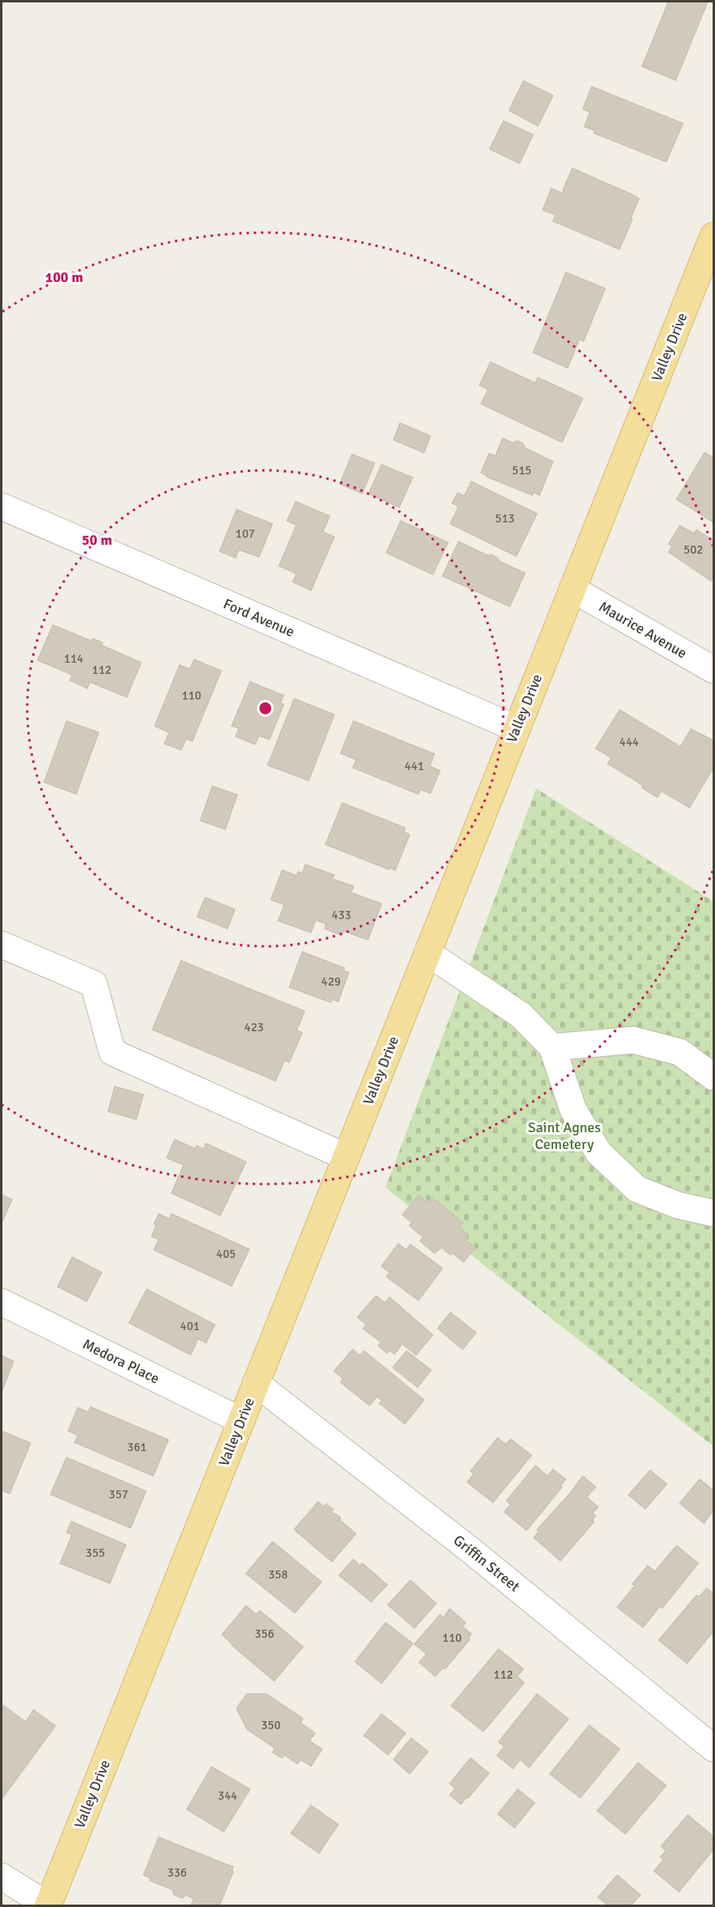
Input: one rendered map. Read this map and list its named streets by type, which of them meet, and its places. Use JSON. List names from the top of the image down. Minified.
{"streets":{"main road":["Valley Drive"],"street":["Ford Avenue","Maurice Avenue","Medora Place","Griffin Street"]},"crossings":[["Valley Drive","Ford Avenue"],["Valley Drive","Maurice Avenue"],["Valley Drive","Medora Place"],["Valley Drive","Griffin Street"]],"parks":["Saint Agnes Cemetery"],"house_numbers":["515","513","107","502","114","112","110","444","441","433","429","423","405","401","361","357","355","358","356","110","112","350","344","336"],"rings":["100 m","50 m"]}
